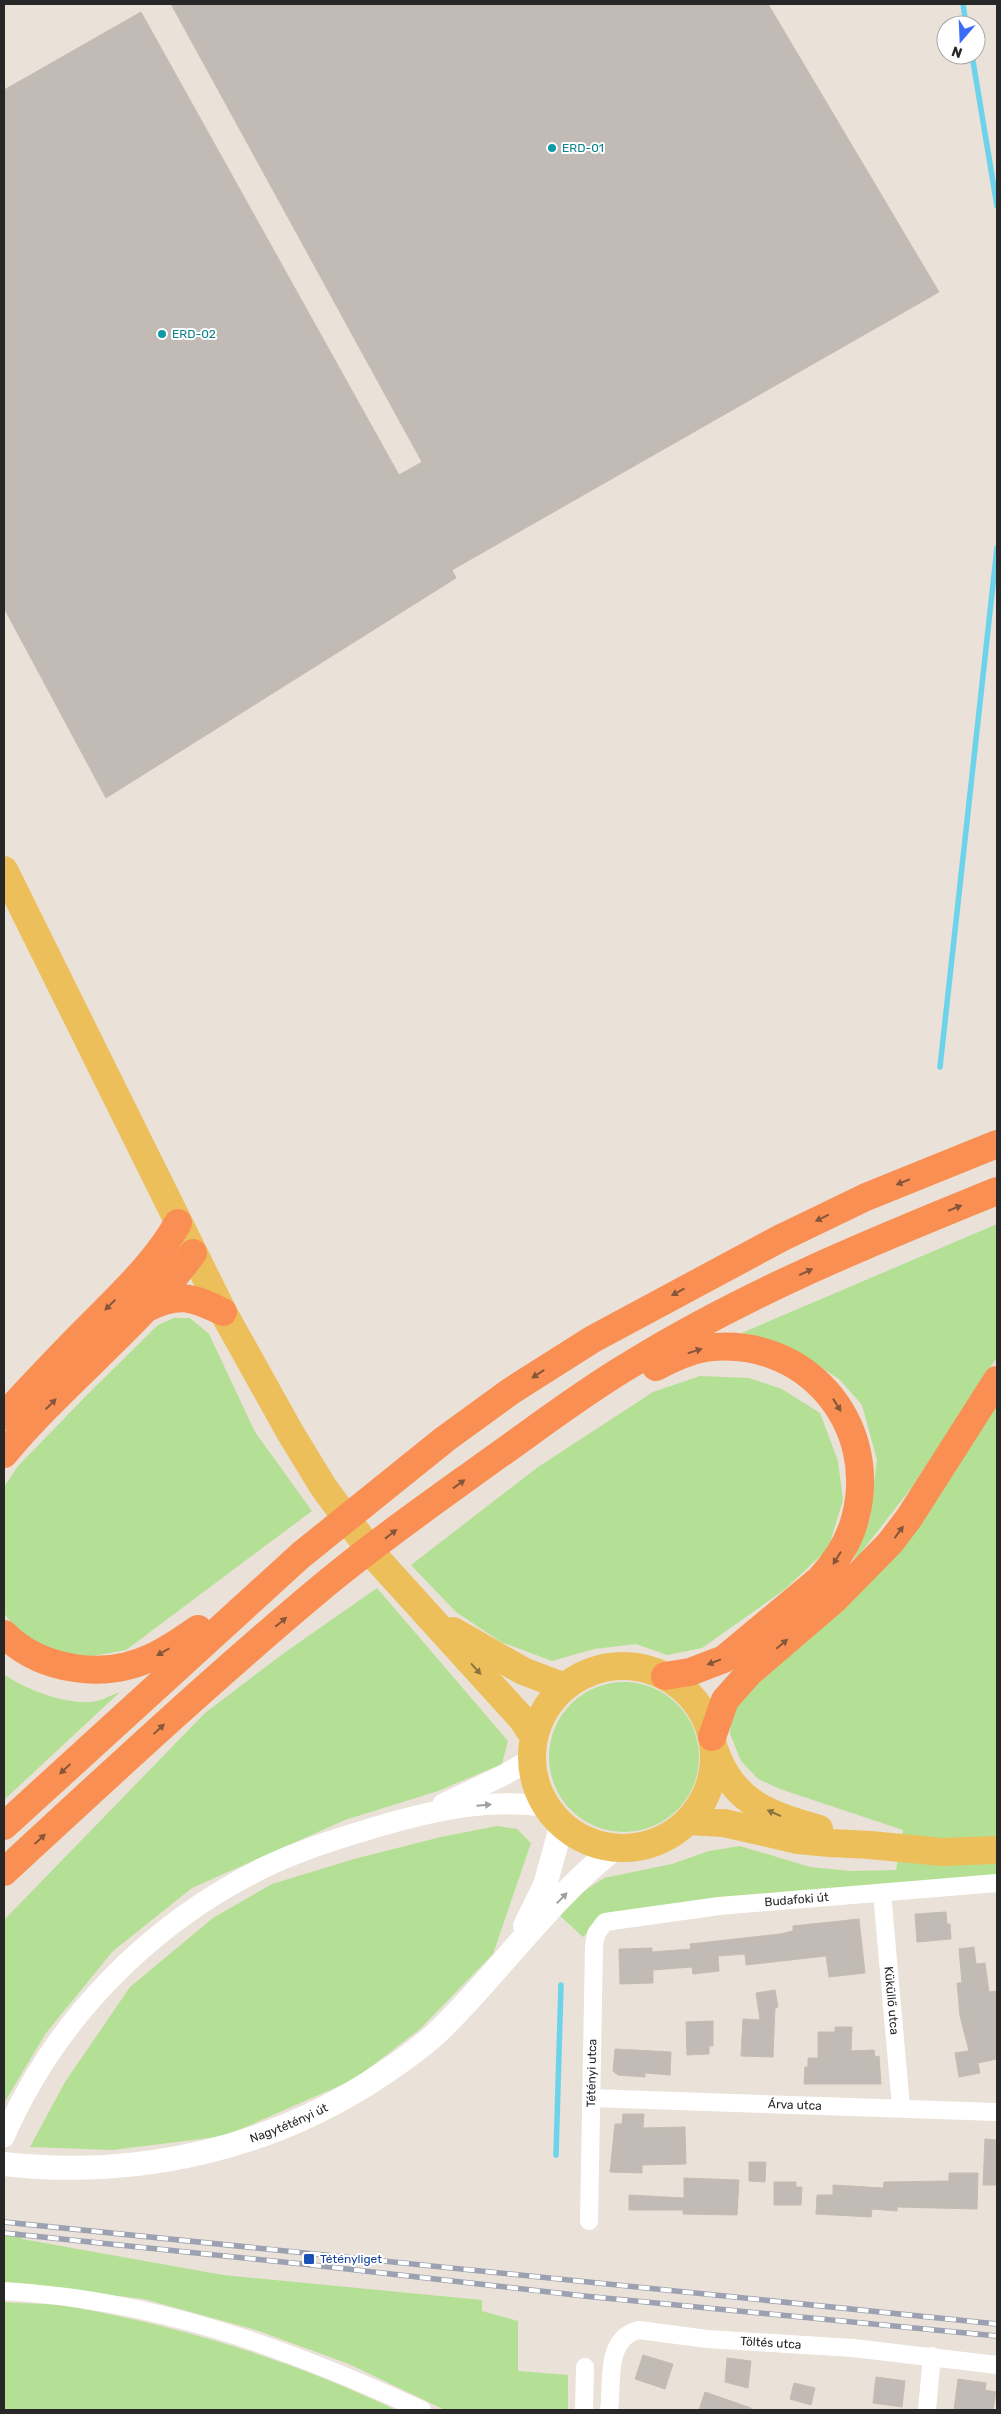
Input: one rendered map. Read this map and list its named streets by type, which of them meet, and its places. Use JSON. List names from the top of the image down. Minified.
{"streets":{"main road":["Nagytétényi út"],"street":["Budafoki út","Küküllő utca","Tétényi utca","Árva utca","Töltés utca"]},"crossings":[["Budafoki út","Küküllő utca"],["Budafoki út","Tétényi utca"],["Küküllő utca","Árva utca"],["Tétényi utca","Árva utca"]],"places":{"other":["ERD-01","ERD-02"],"transit":["Tétényliget"]},"north":"bottom"}
